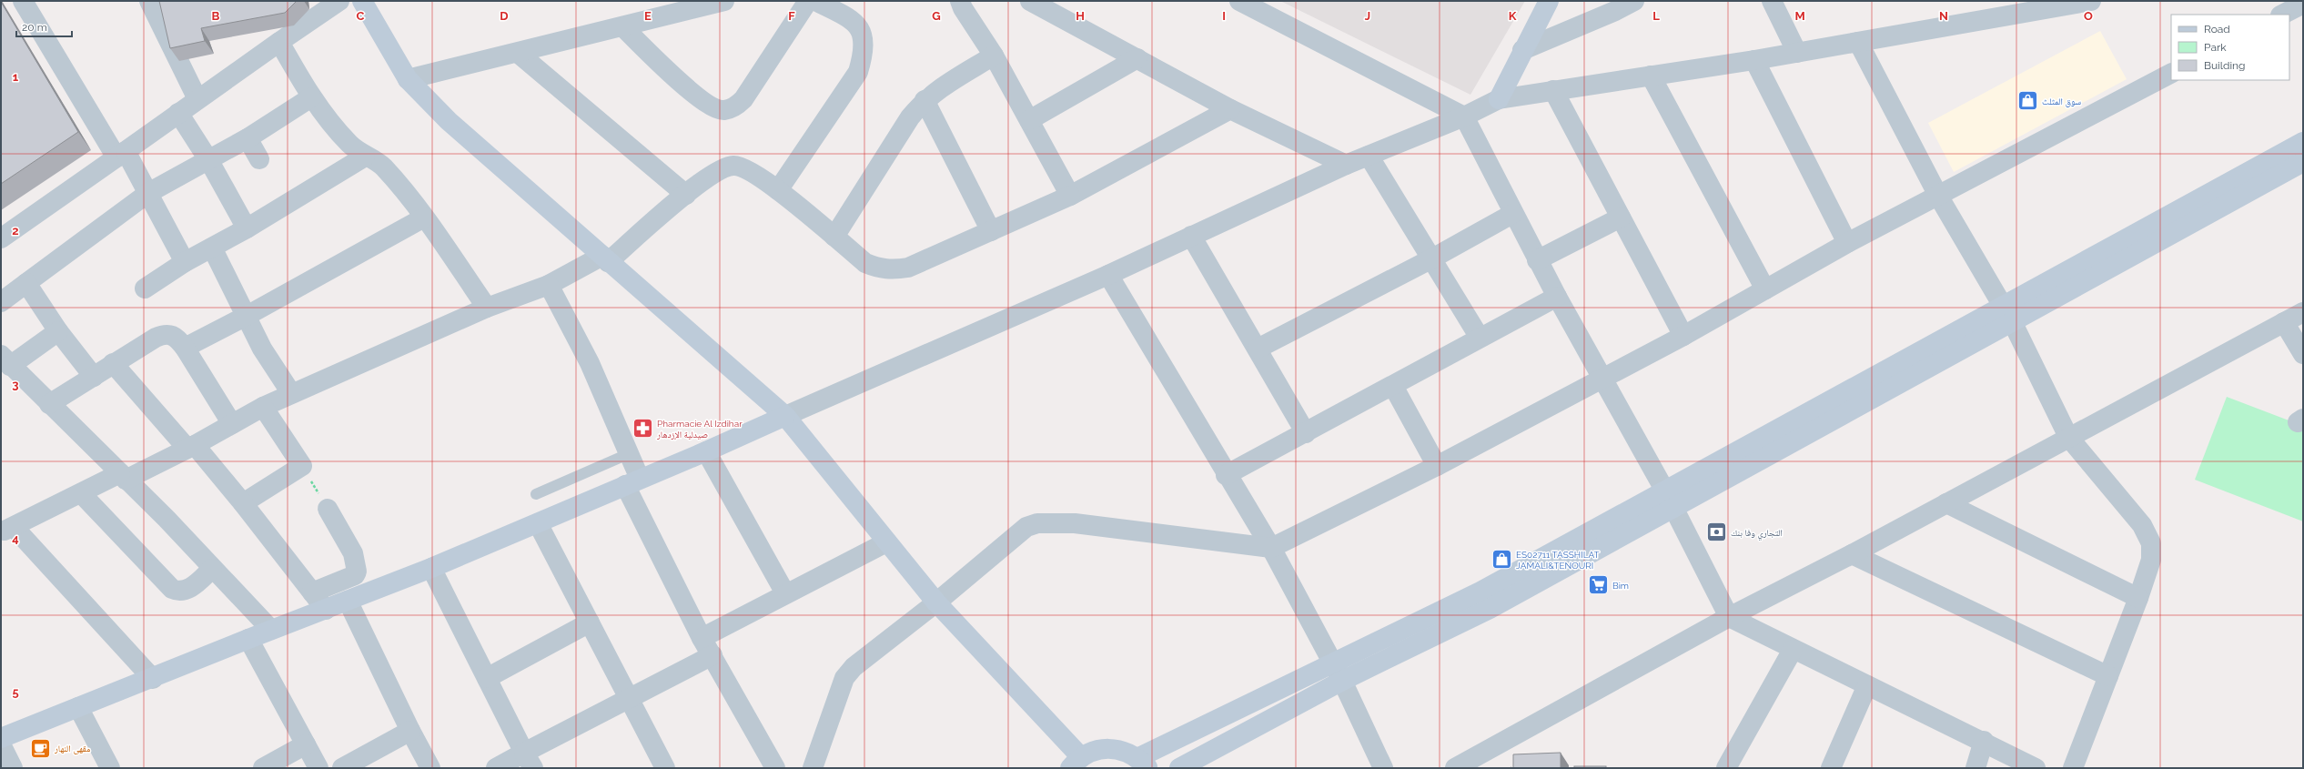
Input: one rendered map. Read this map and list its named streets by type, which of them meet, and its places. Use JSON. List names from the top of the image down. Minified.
{"places":{"shop":["سوق المثلث","ES02711 TASSHILAT JAMALI&TENOURI"],"pharmacy":["Pharmacie Al Izdihar صيدلية الإزدهار"],"bank":["التجاري وفا بنك"],"supermarket":["Bim"],"cafe":["مقهى النهار"]},"legend":["Road","Park","Building"],"scale_bar":"20 m","grid":{"columns":["B","C","D","E","F","G","H","I","J","K","L","M","N","O"],"rows":["1","2","3","4","5"]}}
